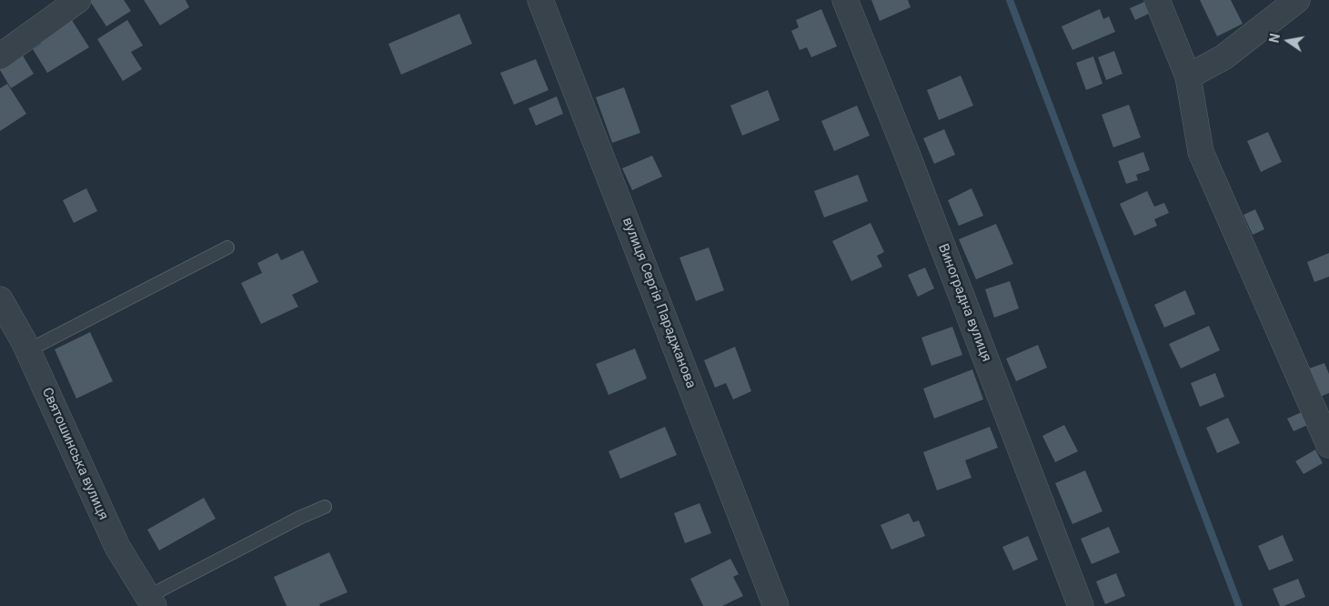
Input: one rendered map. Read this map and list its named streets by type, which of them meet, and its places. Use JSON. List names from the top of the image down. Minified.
{"streets":{"street":["вулиця Сергія Параджанова","Виноградна вулиця","Святошинська вулиця"]},"north":"left"}
